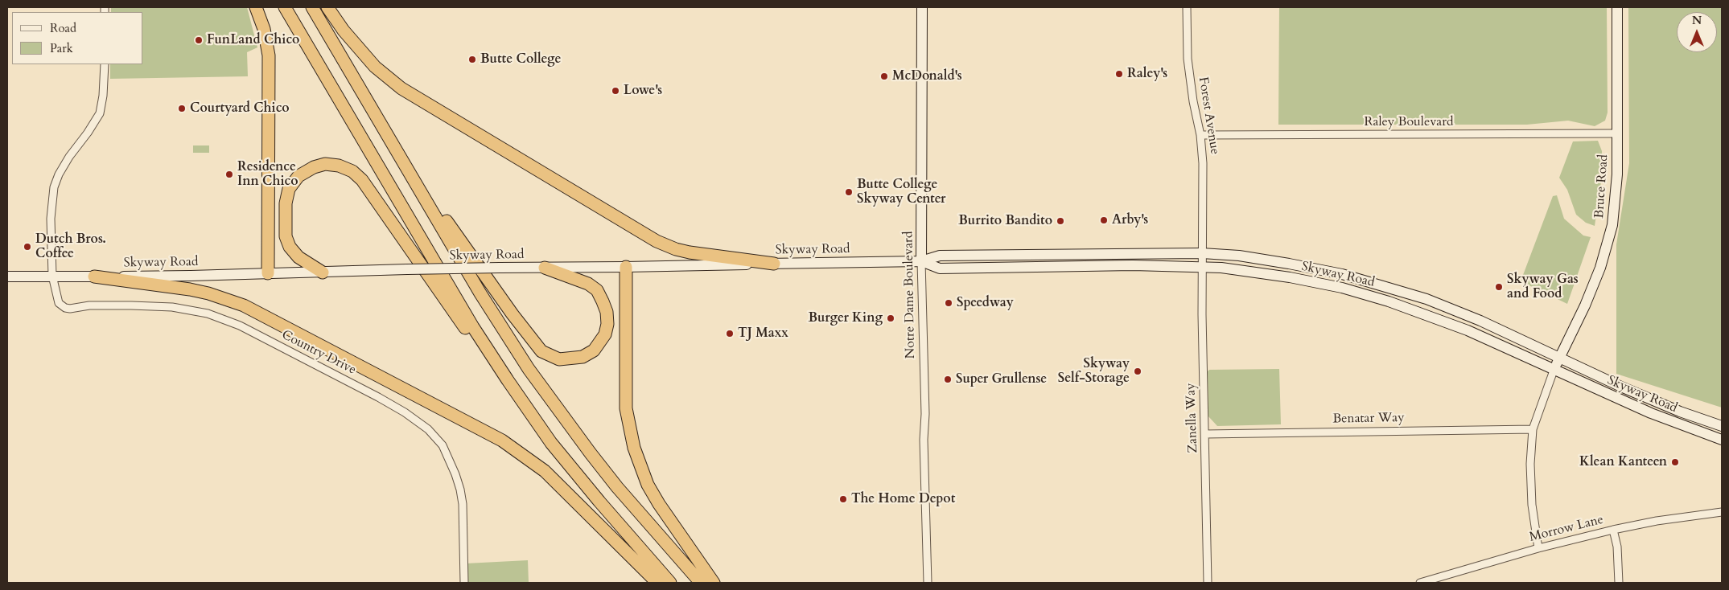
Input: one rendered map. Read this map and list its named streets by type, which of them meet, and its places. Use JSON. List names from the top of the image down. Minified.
{"streets":{"main road":["Bruce Road","Skyway Road","Notre Dame Boulevard"],"street":["Forest Avenue","Raley Boulevard","Country Drive","Zanella Way","Benatar Way","Morrow Lane"]},"crossings":[["Forest Avenue","Raley Boulevard"],["Forest Avenue","Skyway Road"],["Forest Avenue","Zanella Way"],["Raley Boulevard","Bruce Road"],["Bruce Road","Skyway Road"],["Skyway Road","Notre Dame Boulevard"],["Skyway Road","Country Drive"],["Skyway Road","Zanella Way"],["Zanella Way","Benatar Way"]],"places":["FunLand Chico","Butte College","Raley's","McDonald's","Lowe's","Courtyard Chico","Residence Inn Chico","Butte College Skyway Center","Arby's","Burrito Bandito","Dutch Bros. Coffee","Skyway Gas and Food","Speedway","Burger King","TJ Maxx","Skyway Self-Storage","Super Grullense","Klean Kanteen","The Home Depot"],"legend":["Road","Park"],"north":"top"}
